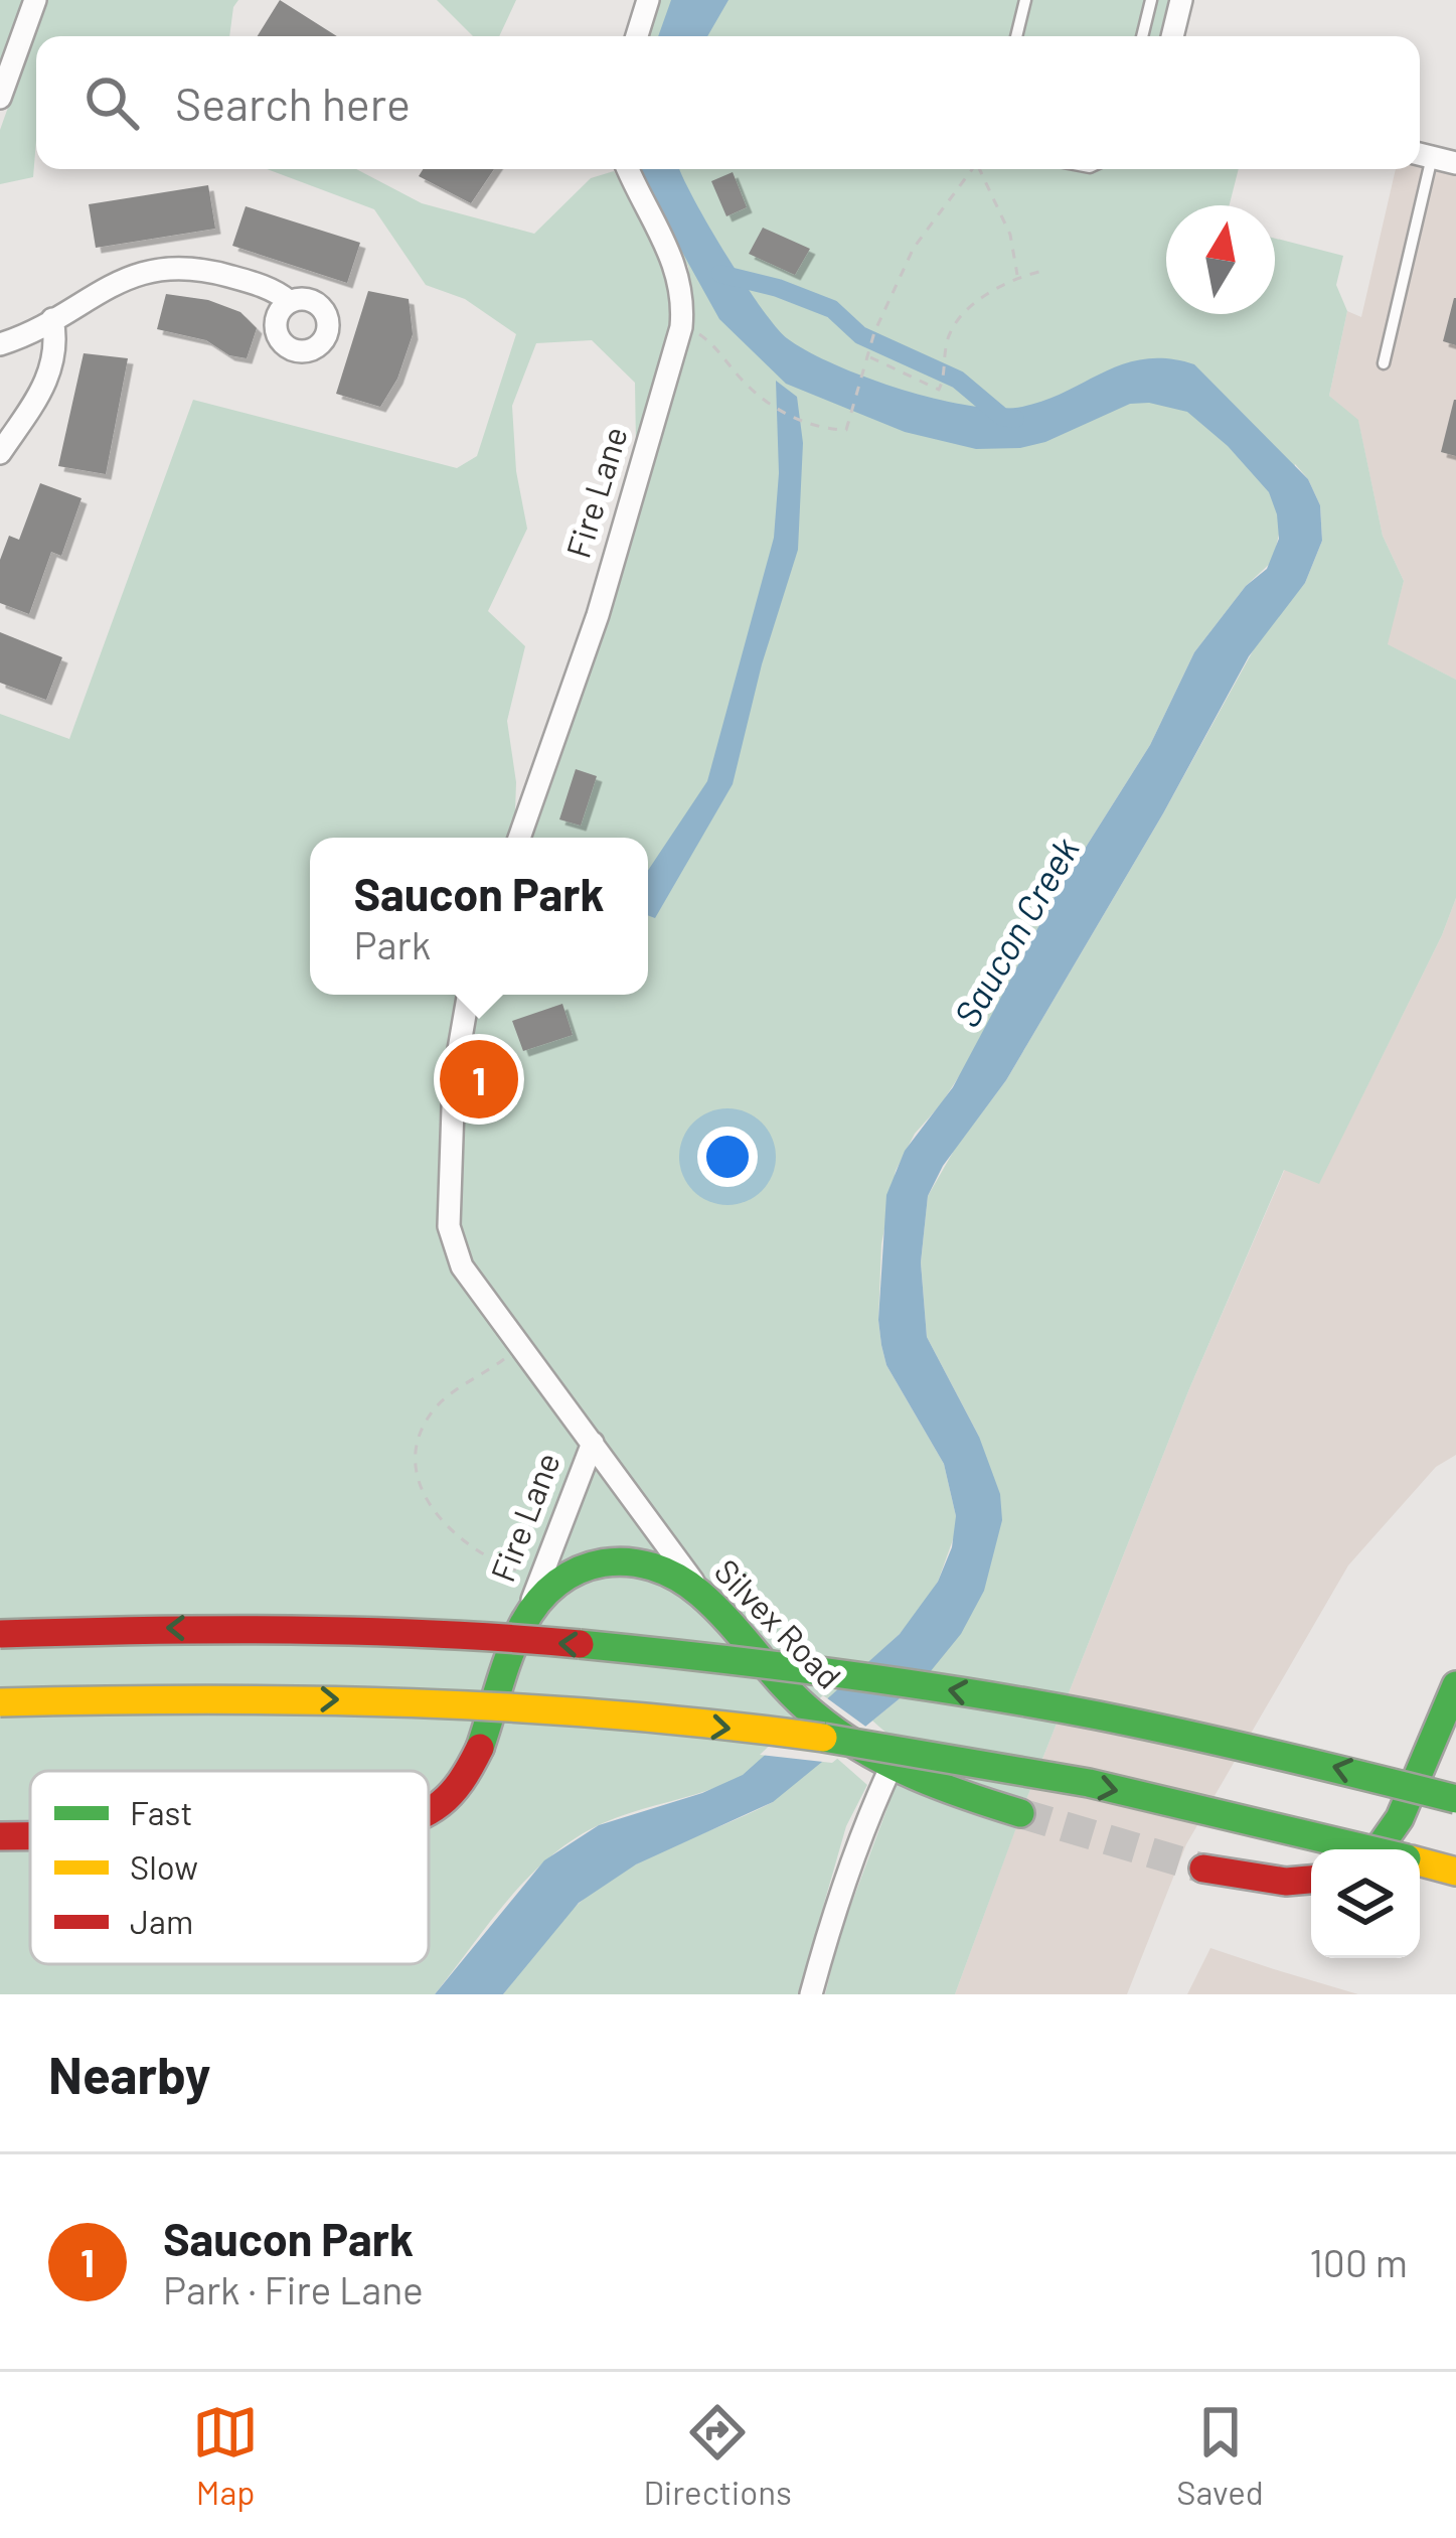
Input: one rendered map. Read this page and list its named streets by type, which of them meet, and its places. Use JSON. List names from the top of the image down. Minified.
{"streets":{"main road":["Silvex Road"],"street":["Fire Lane"]},"crossings":[["Fire Lane","Silvex Road"]],"water":["Saucon Creek"],"legend":["Fast","Slow","Jam"],"north":"top","page":{"search":"Search here","popup":["Saucon Park","Park"],"pins":"1","heading":"Nearby","list":[{"mark":"1","name":"Saucon Park","note":"Park · Fire Lane","value":"100 m"}],"nav":["Map","Directions","Saved"]}}
